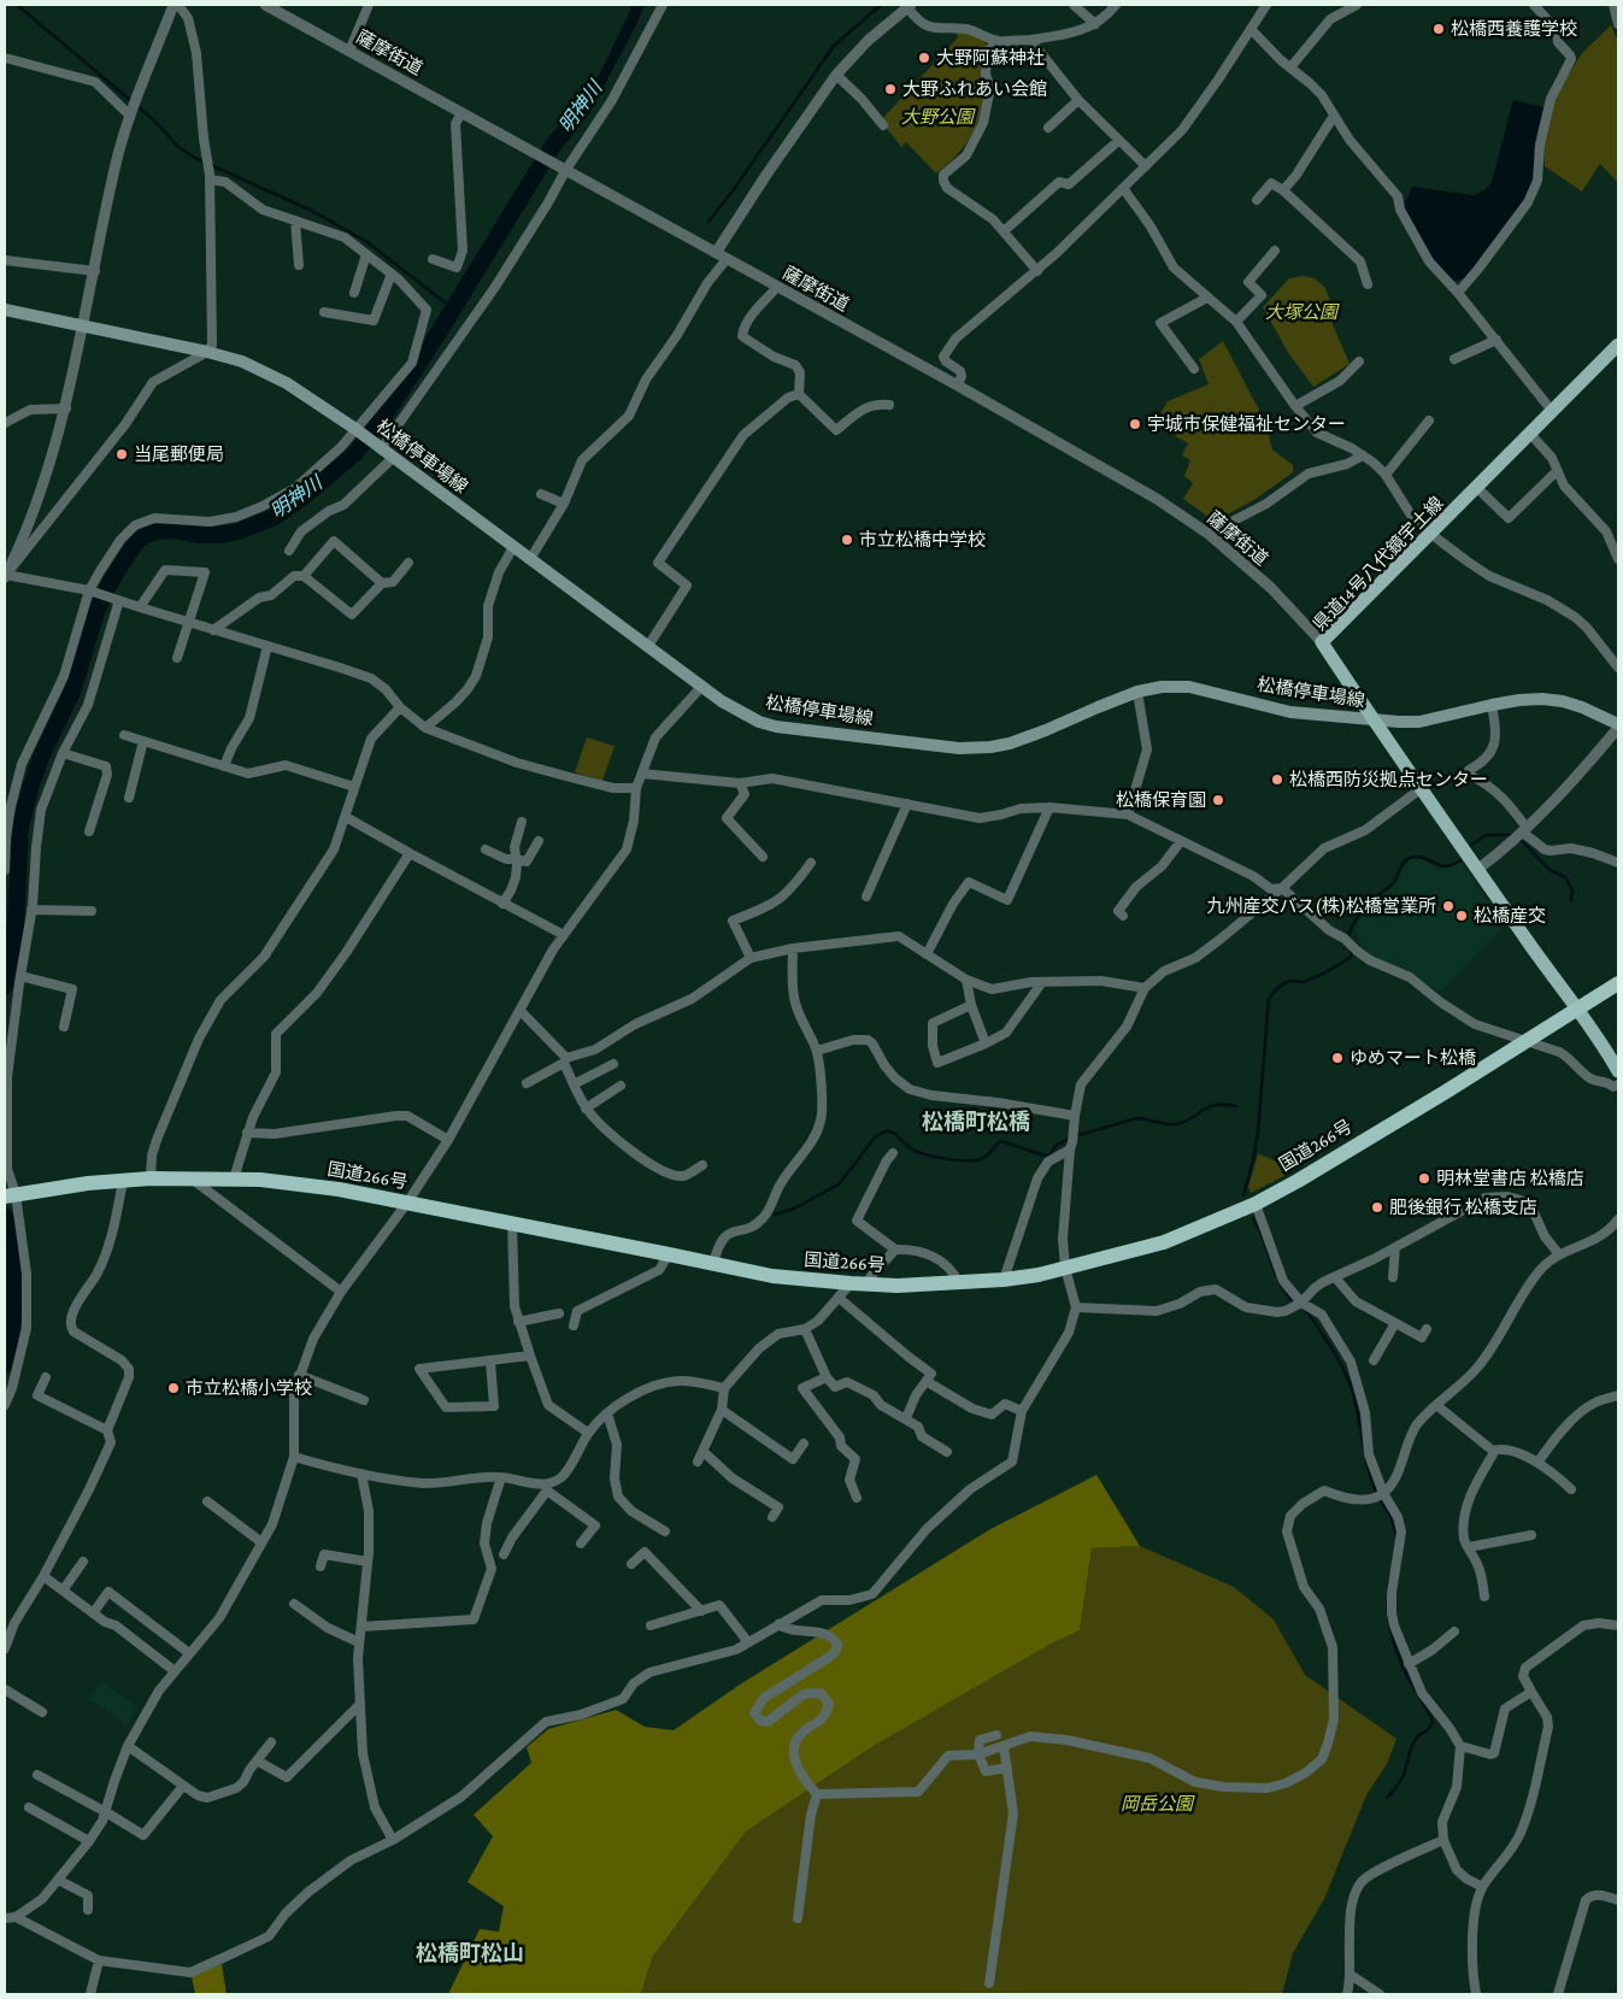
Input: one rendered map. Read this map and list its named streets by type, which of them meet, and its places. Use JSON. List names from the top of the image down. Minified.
{"streets":{"highway":["国道266号"],"main road":["松橋停車場線","県道14号八代鏡宇土線"],"street":["薩摩街道"]},"crossings":[["薩摩街道","県道14号八代鏡宇土線"],["松橋停車場線","県道14号八代鏡宇土線"],["県道14号八代鏡宇土線","国道266号"]],"districts":["松橋町松橋","松橋町松山"],"water":["明神川"],"parks":["大野公園","大塚公園","岡岳公園"],"places":["松橋西養護学校","大野阿蘇神社","大野ふれあい会館","宇城市保健福祉センター","当尾郵便局","市立松橋中学校","松橋西防災拠点センター","松橋保育園","九州産交バス(株)松橋営業所","松橋産交","ゆめマート松橋","明林堂書店 松橋店","肥後銀行 松橋支店","市立松橋小学校"]}
